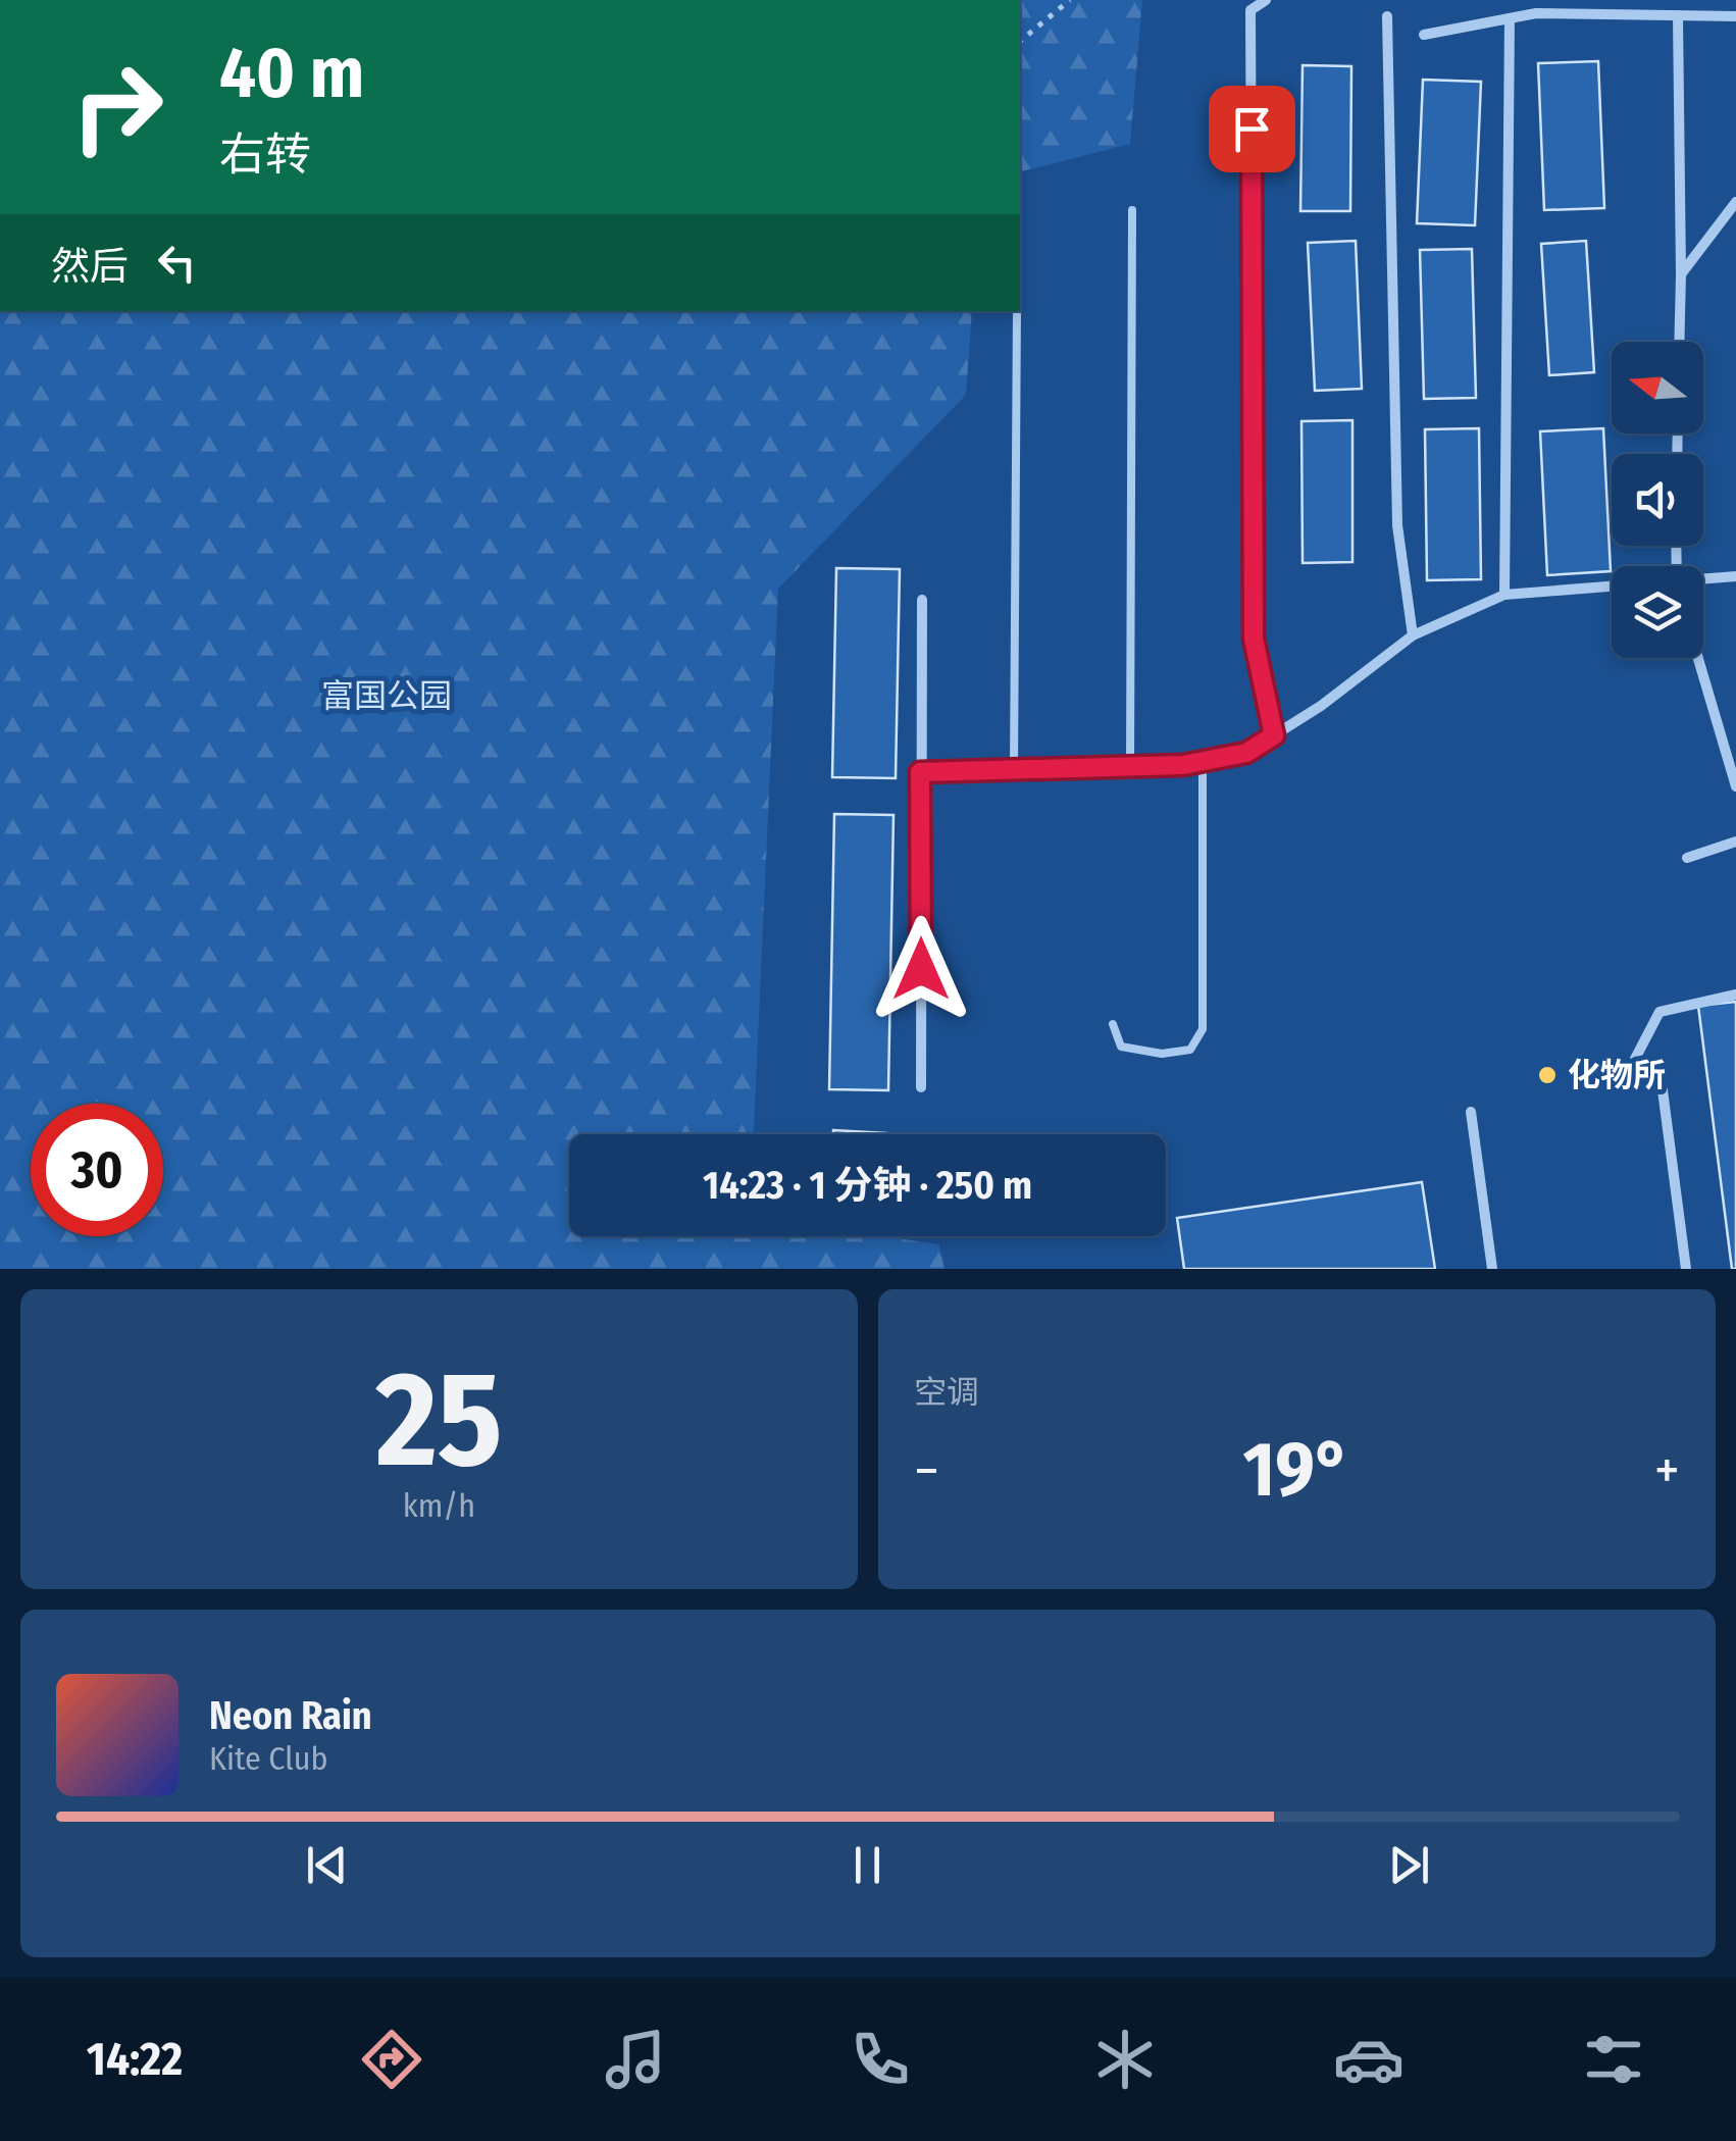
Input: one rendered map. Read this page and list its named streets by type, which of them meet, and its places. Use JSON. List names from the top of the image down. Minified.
{"parks":["富国公园"],"places":["化物所"],"north":"left","page":{"turn":["40 m","右转"],"then":"然后","limit":"30","trip":"14:23 · 1 分钟 · 250 m","tile":[["25","km/h"],"空调"],"heat":["−","19°","+"],"song":["Neon Rain","Kite Club"],"tabs":"14:22"}}
